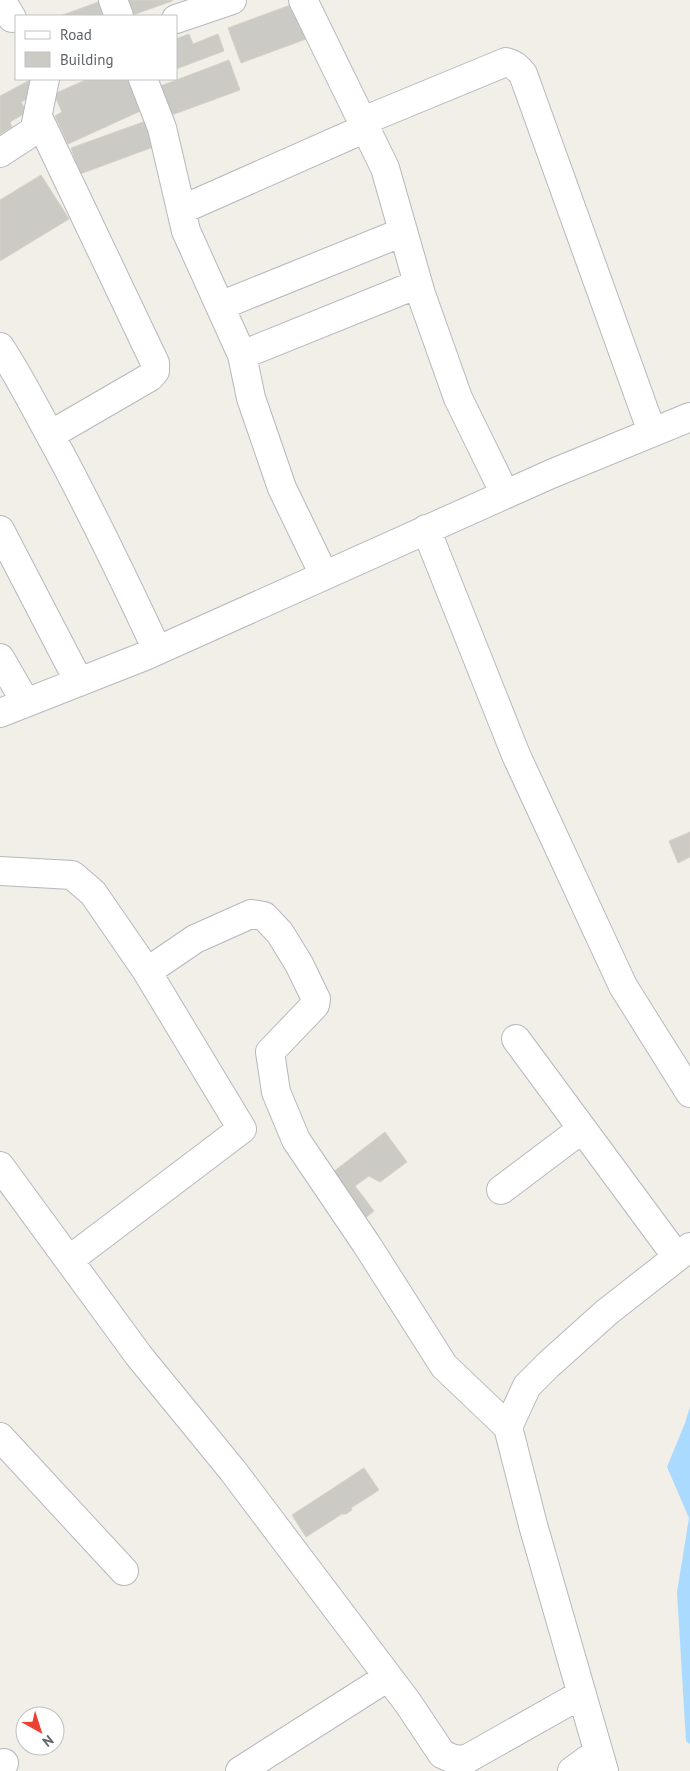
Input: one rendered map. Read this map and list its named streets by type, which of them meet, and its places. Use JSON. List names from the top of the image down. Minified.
{"legend":["Road","Building"],"north":"bottom right"}
